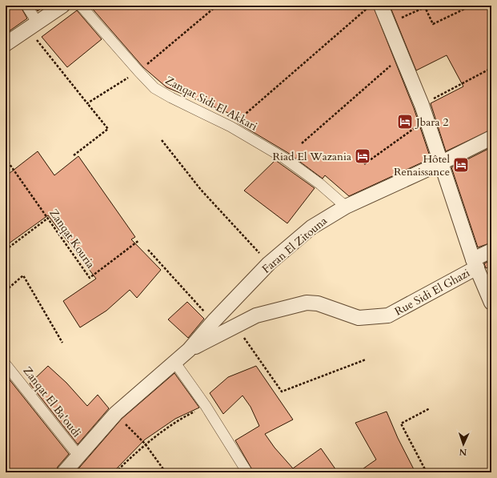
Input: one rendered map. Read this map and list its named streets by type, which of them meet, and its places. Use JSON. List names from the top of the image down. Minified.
{"streets":{"street":["Zanqat Sidi El Akkari","Faran El Zitouna","Rue Sidi El Ghazi","Zanqat El Ba'oudi"],"path":["Zanqat Kouria"]},"crossings":[["Zanqat Sidi El Akkari","Faran El Zitouna"],["Faran El Zitouna","Rue Sidi El Ghazi"]],"places":{"hotel":["Jbara 2","Riad El Wazania","Hôtel Renaissance"]},"north":"bottom"}
